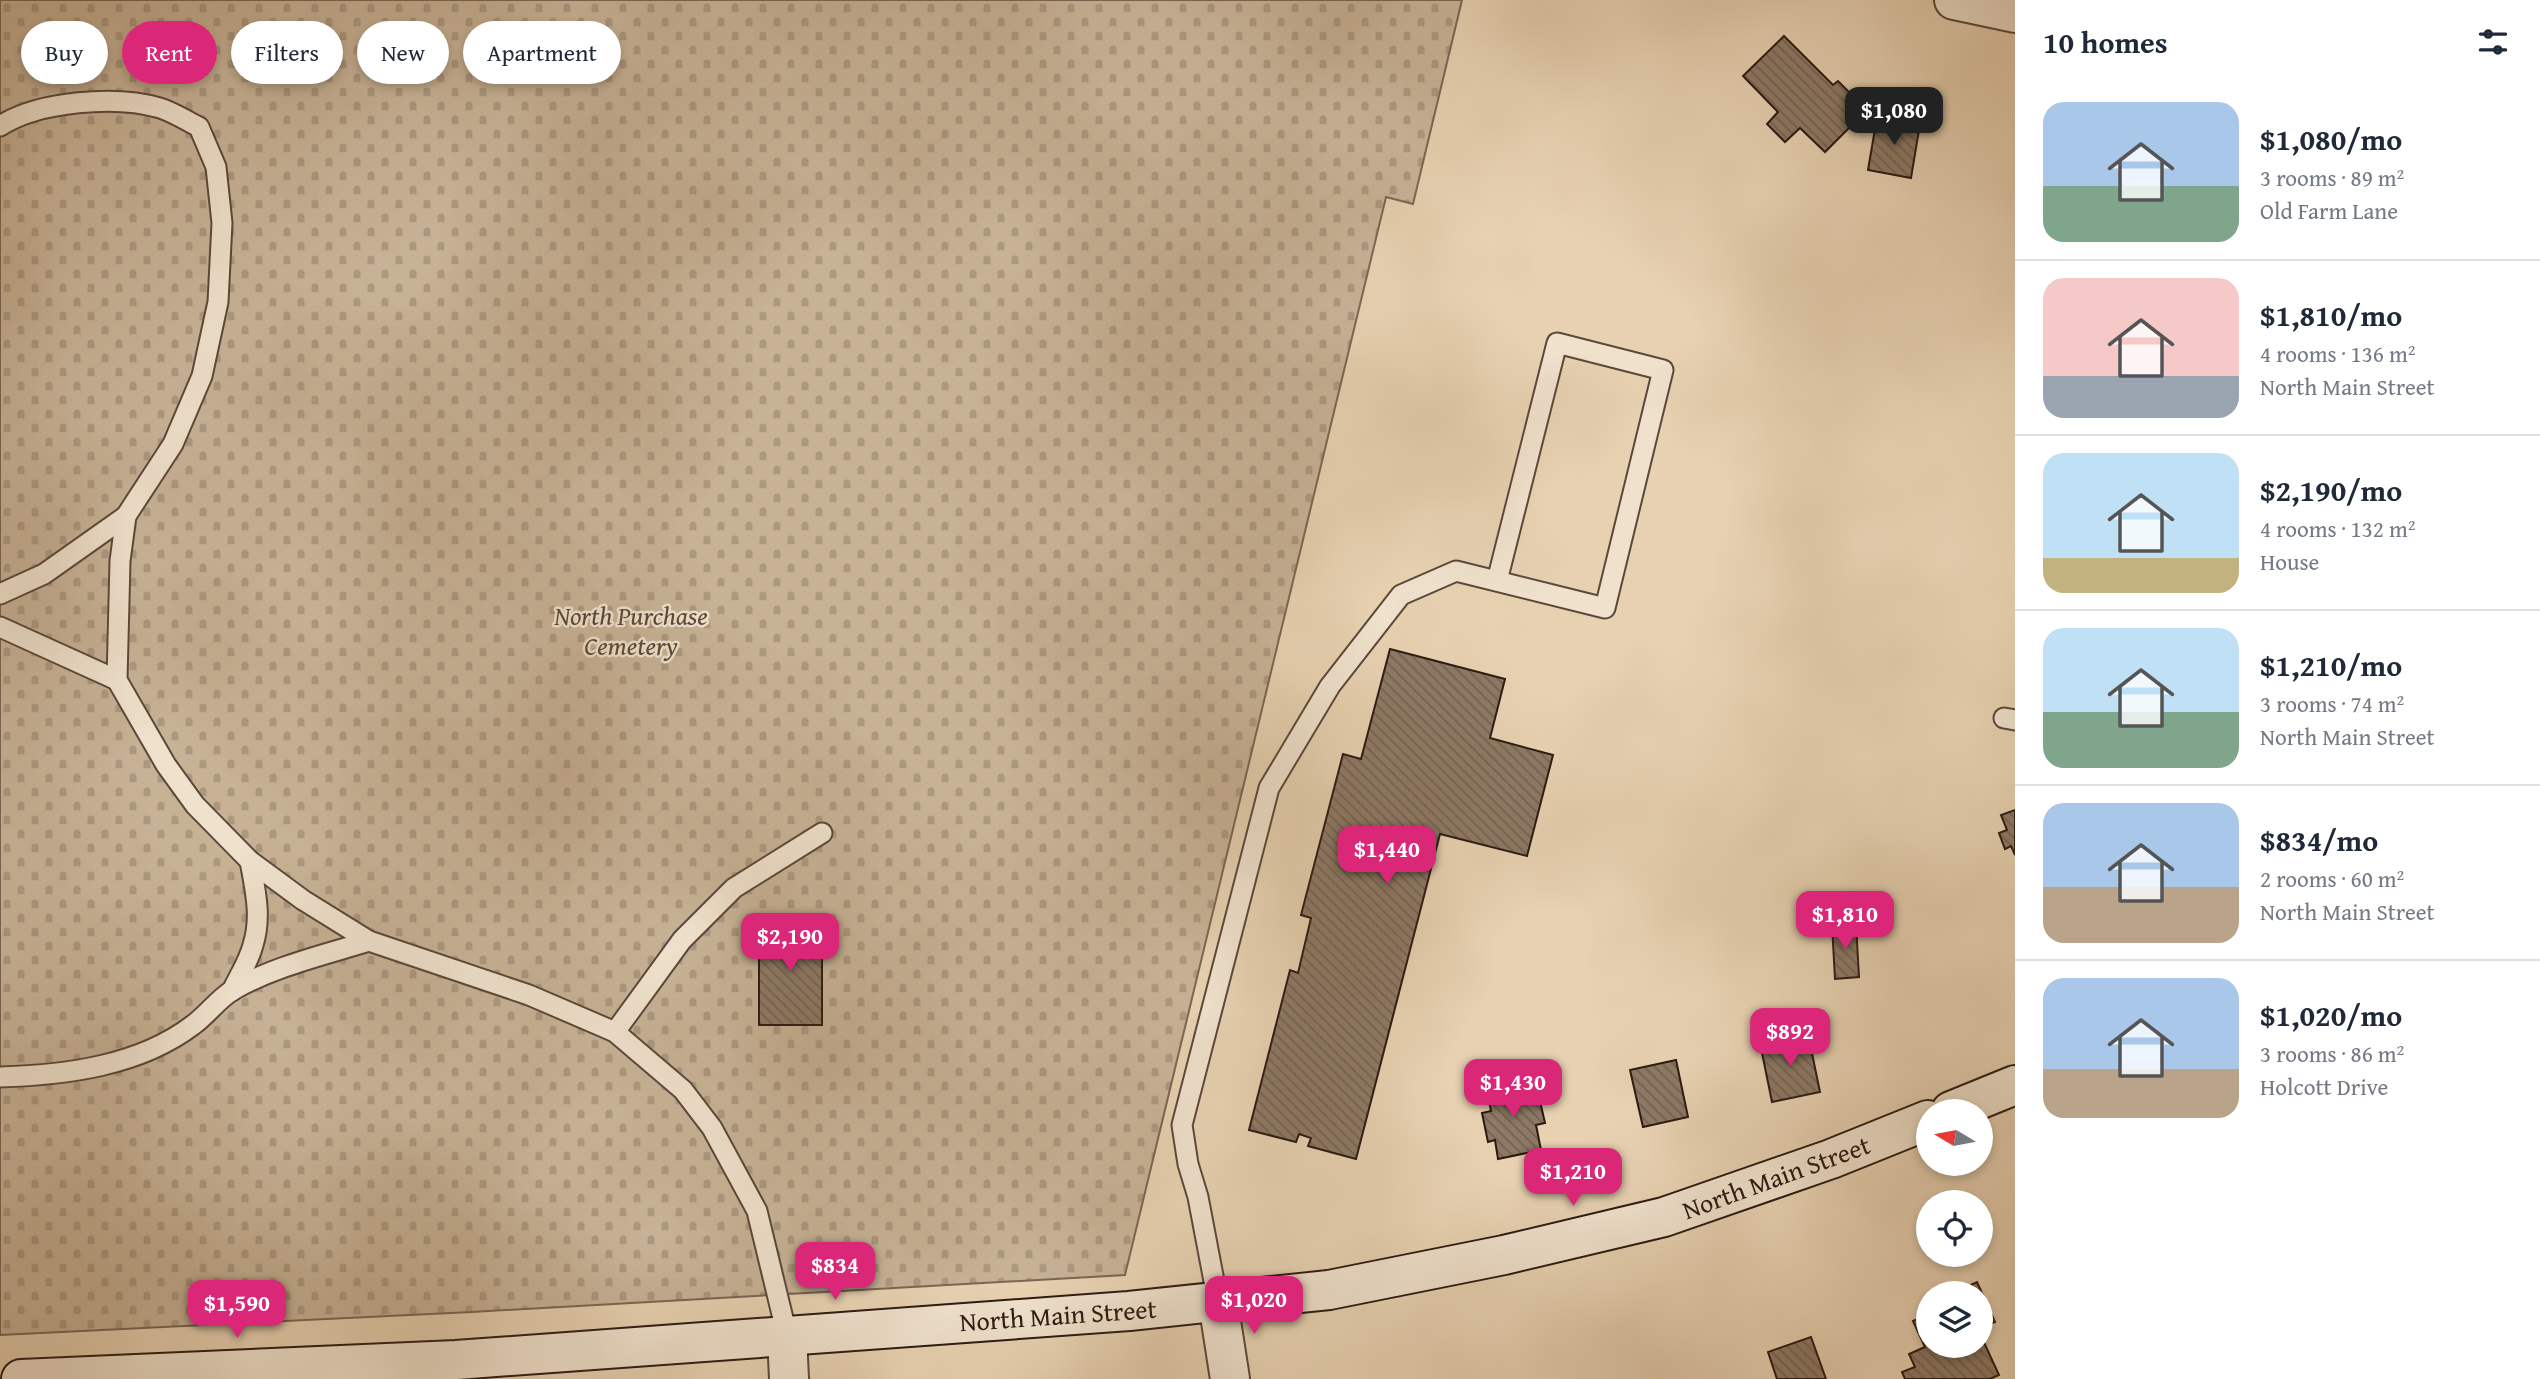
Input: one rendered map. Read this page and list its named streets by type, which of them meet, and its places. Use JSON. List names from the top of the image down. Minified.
{"streets":{"main road":["North Main Street"]},"parks":["North Purchase Cemetery"],"north":"left","page":{"heading":"10 homes","chip":["Buy","Rent","Filters","New","Apartment"],"list":[{"name":"$1,080/mo","note":"3 rooms · 89 m² · Old Farm Lane"},{"name":"$1,810/mo","note":"4 rooms · 136 m² · North Main Street"},{"name":"$2,190/mo","note":"4 rooms · 132 m² · House"},{"name":"$1,210/mo","note":"3 rooms · 74 m² · North Main Street"},{"name":"$834/mo","note":"2 rooms · 60 m² · North Main Street"},{"name":"$1,020/mo","note":"3 rooms · 86 m² · Holcott Drive"}],"price":["$1,080","$1,440","$1,810","$2,190","$892","$1,430","$1,210","$834","$1,020","$1,590"]}}
